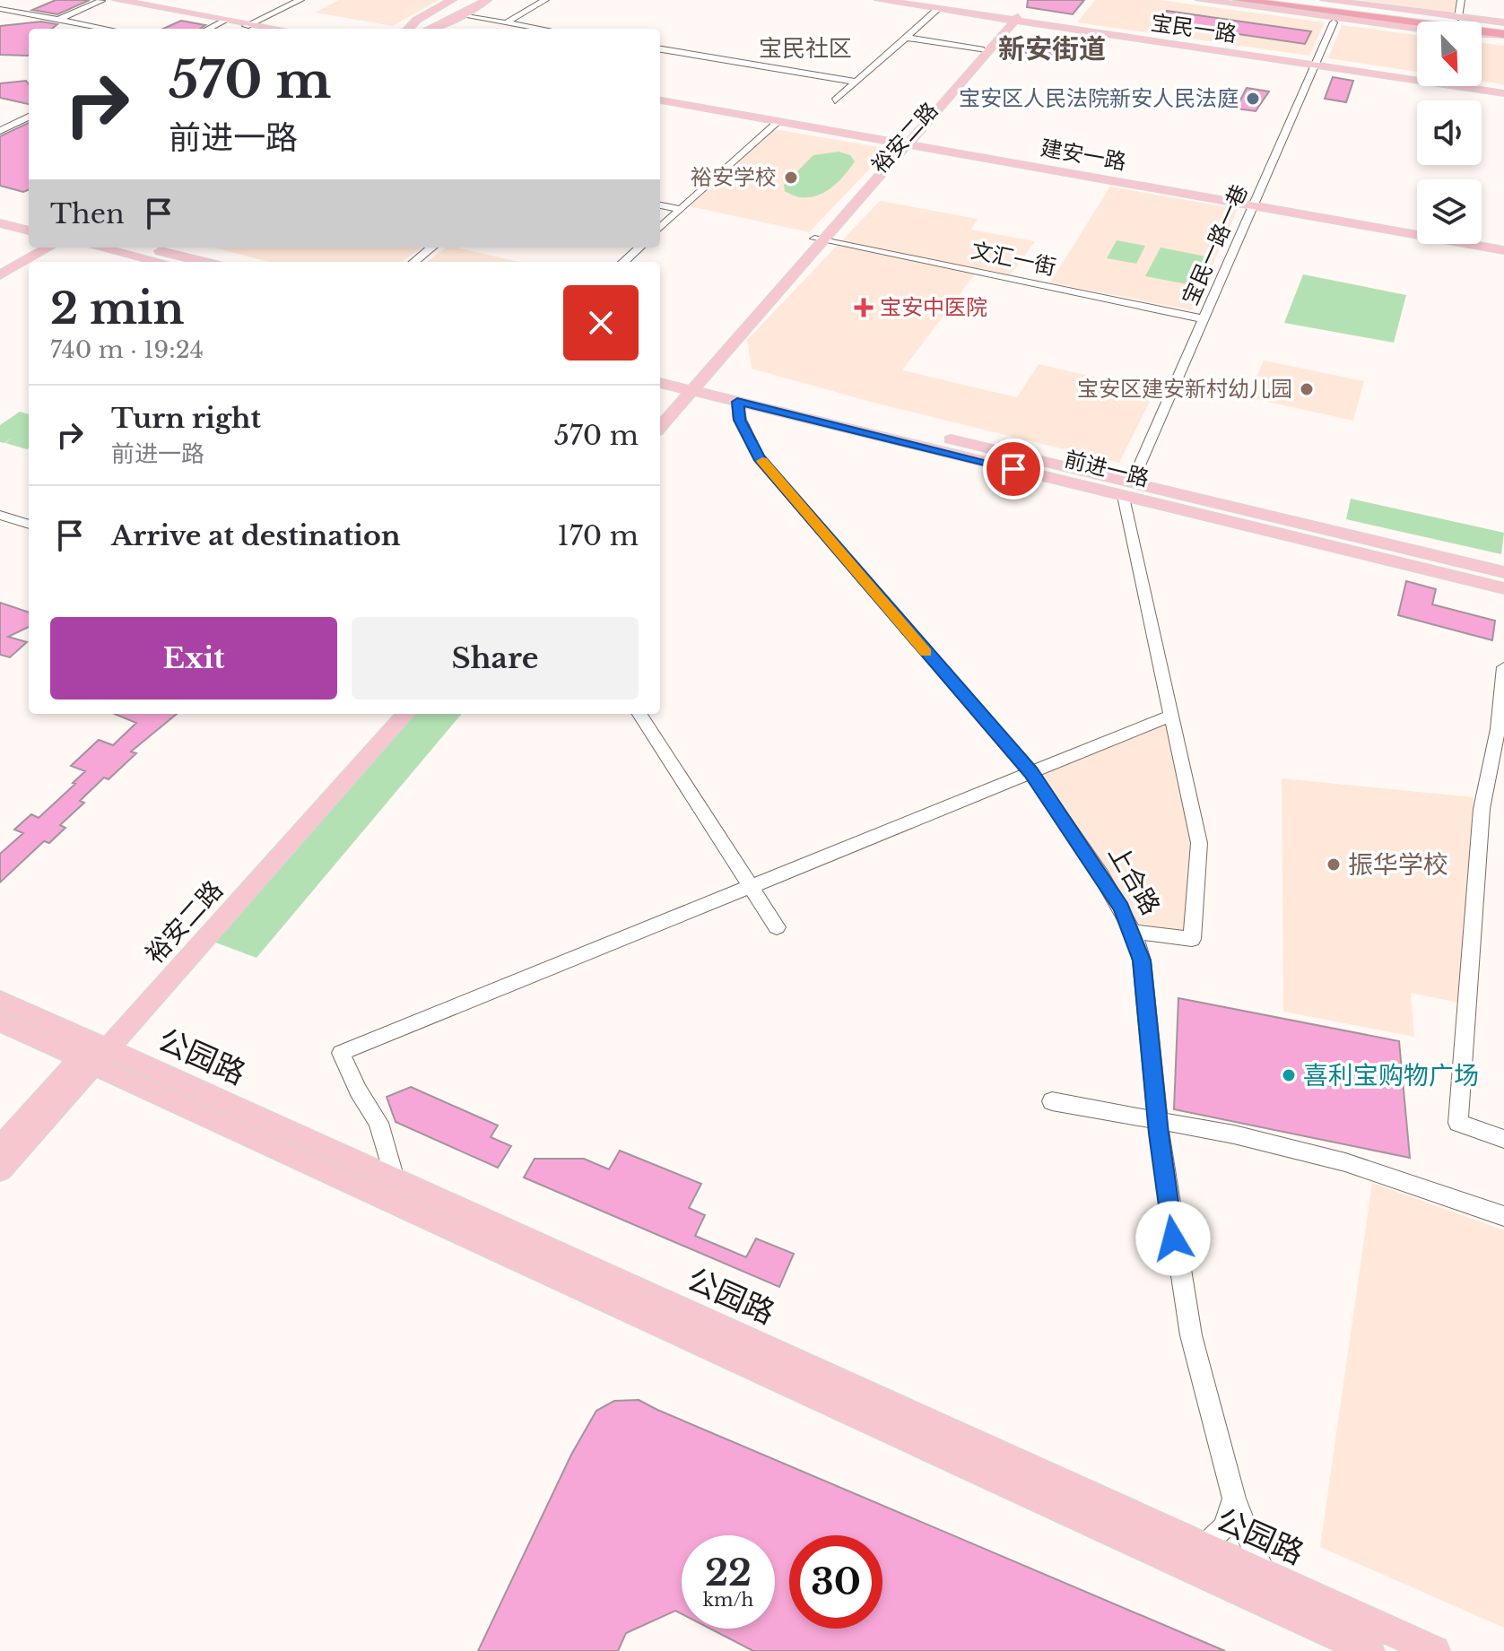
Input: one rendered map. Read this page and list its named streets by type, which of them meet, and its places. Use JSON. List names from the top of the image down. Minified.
{"streets":{"main road":["宝民一路","裕安二路","建安一路","前进一路","公园路"],"street":["宝民一路一巷","文汇一街","上合路"]},"crossings":[["宝民一路","裕安二路"],["宝民一路","宝民一路一巷"],["裕安二路","建安一路"],["裕安二路","文汇一街"],["裕安二路","前进一路"],["裕安二路","公园路"],["建安一路","宝民一路一巷"],["宝民一路一巷","文汇一街"],["宝民一路一巷","前进一路"],["前进一路","上合路"],["上合路","公园路"]],"districts":["宝民社区","新安街道"],"places":{"other":["宝安区人民法院新安人民法庭","裕安学校","宝安区建安新村幼儿园","振华学校","喜利宝购物广场"],"health":["宝安中医院"]},"north":"bottom right","page":{"turn":["570 m","前进一路"],"then":"Then","heading":["2 min","740 m · 19:24"],"list":[{"name":"Turn right","note":"前进一路","value":"570 m"},{"name":"Arrive at destination","value":"170 m"}],"buttons":["Exit","Share"],"speed":"22 km/h","limit":"30"}}
